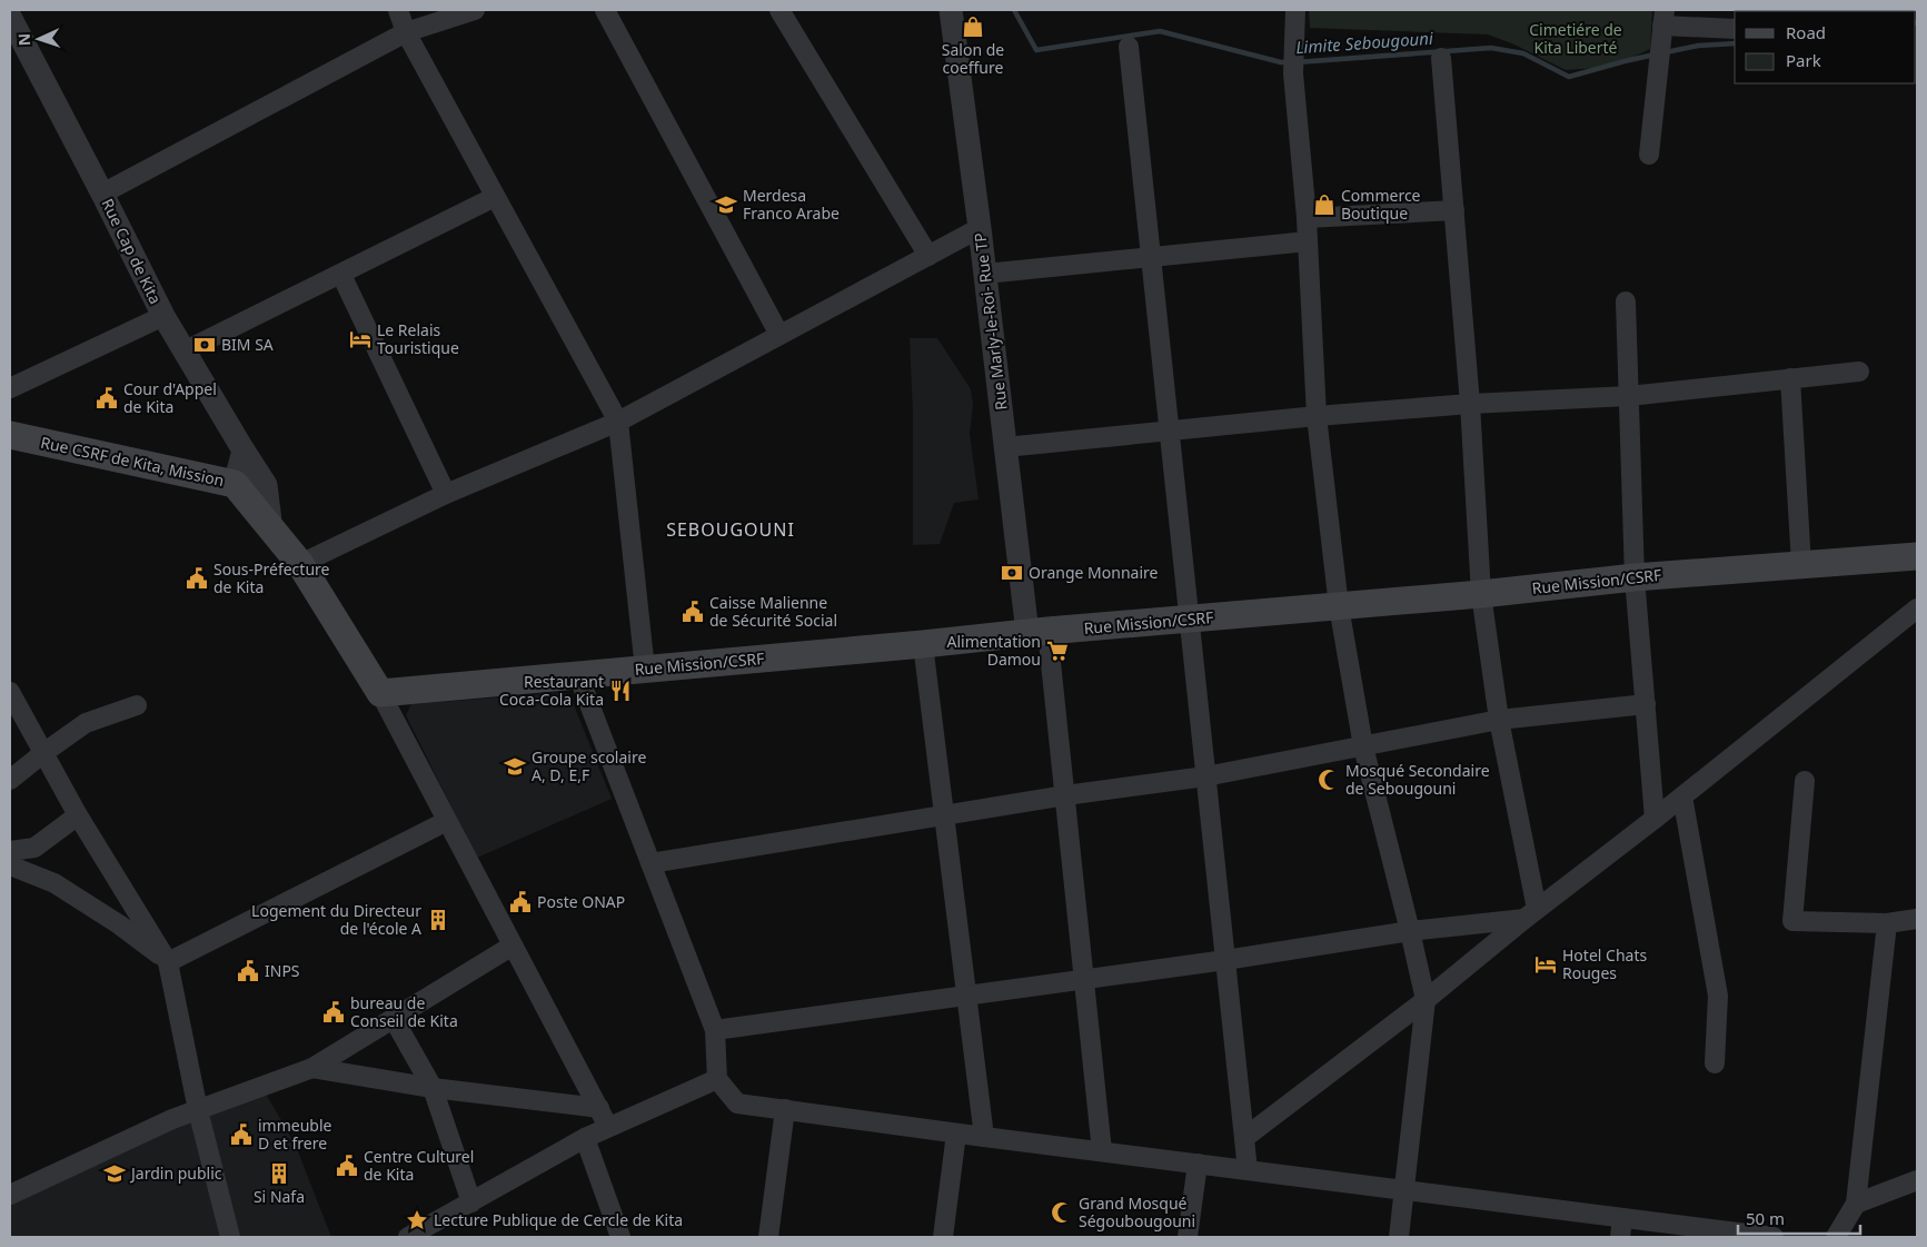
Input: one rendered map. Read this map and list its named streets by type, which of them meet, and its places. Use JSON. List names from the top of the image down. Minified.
{"streets":{"main road":["Rue CSRF de Kita, Mission","Rue Mission/CSRF"],"street":["Rue Cap de Kita","Rue Marly-le-Roi- Rue TP"]},"crossings":[["Rue Cap de Kita","Rue CSRF de Kita, Mission"],["Rue Marly-le-Roi- Rue TP","Rue Mission/CSRF"],["Rue CSRF de Kita, Mission","Rue Mission/CSRF"]],"districts":["SEBOUGOUNI"],"water":["Limite Sebougouni"],"parks":["Cimetiére de Kita Liberté"],"places":{"shop":["Salon de coeffure","Commerce Boutique"],"school or university":["Merdesa Franco Arabe","Groupe scolaire A, D, E,F","Jardin public"],"hotel":["Le Relais Touristique","Hotel Chats Rouges"],"bank":["BIM SA","Orange Monnaire"],"public building":["Cour d'Appel de Kita","Sous-Préfecture de Kita","Caisse Malienne de Sécurité Social","Poste ONAP","INPS","bureau de Conseil de Kita","immeuble D et frere","Centre Culturel de Kita"],"supermarket":["Alimentation Damou"],"restaurant":["Restaurant Coca-Cola Kita"],"mosque":["Mosqué Secondaire de Sebougouni","Grand Mosqué Ségoubougouni"],"building":["Logement du Directeur de l'école A","Si Nafa"],"place":["Lecture Publique de Cercle de Kita"]},"legend":["Road","Park"],"scale_bar":"50 m","north":"left"}
